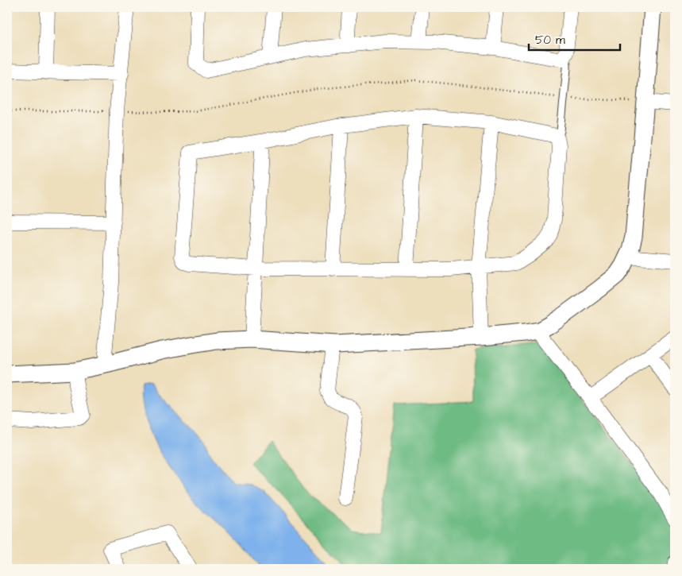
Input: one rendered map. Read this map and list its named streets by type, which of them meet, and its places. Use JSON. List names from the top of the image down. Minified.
{"scale_bar":"50 m"}
